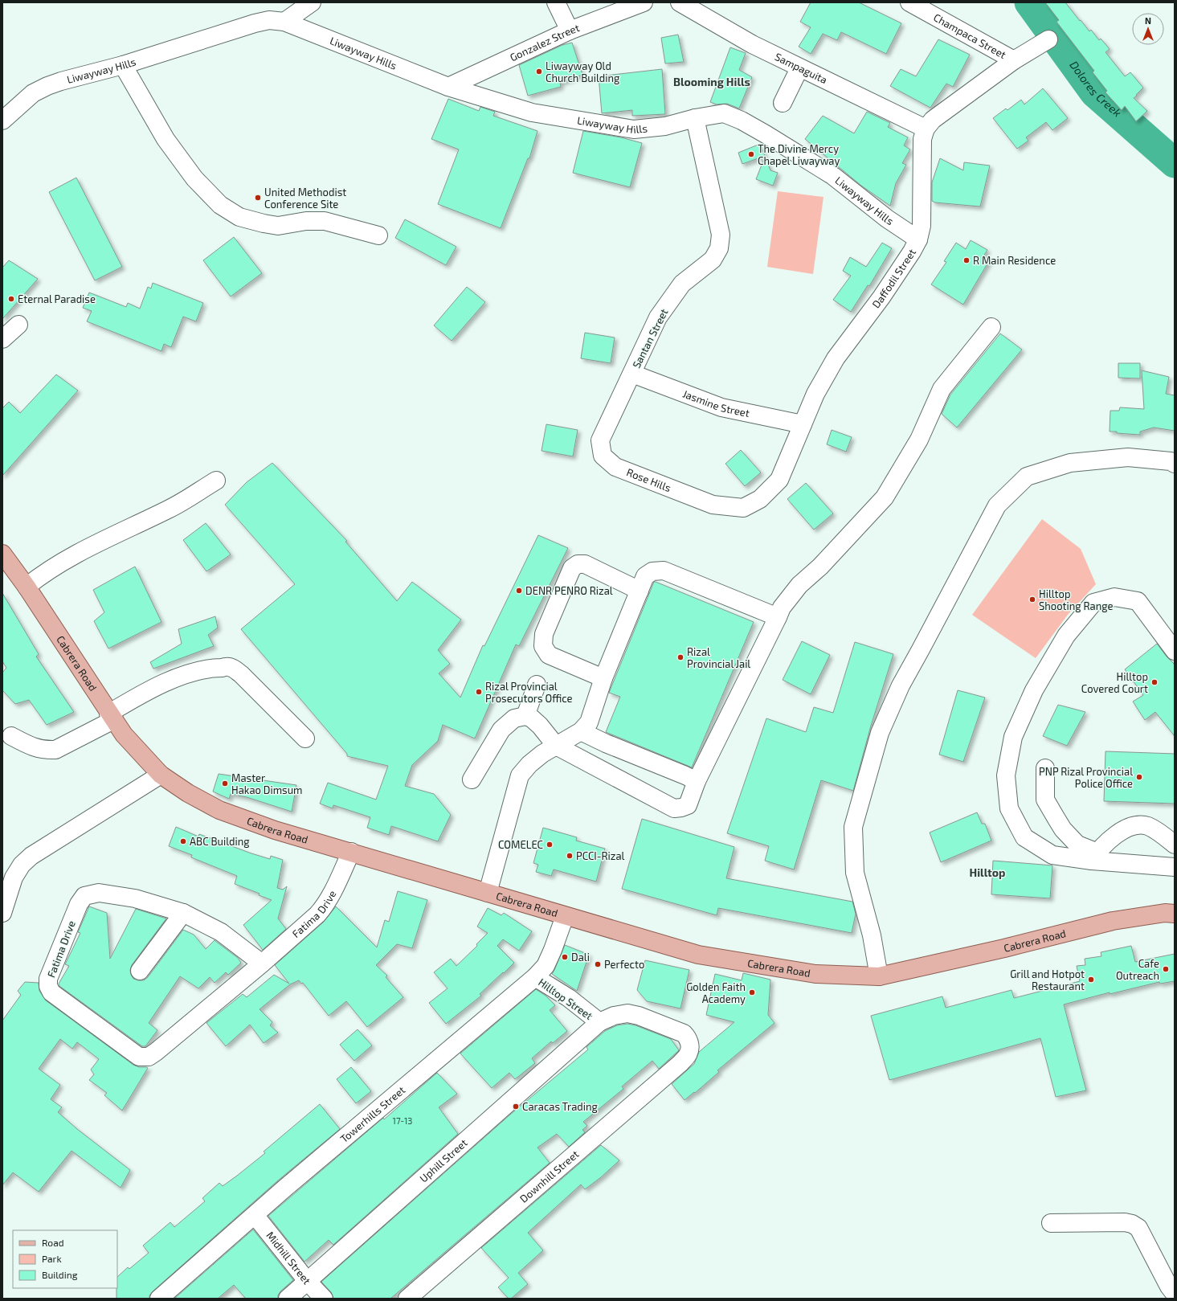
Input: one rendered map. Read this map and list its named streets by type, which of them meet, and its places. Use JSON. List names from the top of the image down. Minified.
{"streets":{"main road":["Cabrera Road"],"street":["Champaca Street","Gonzalez Street","Liwayway Hills","Sampaguita","Daffodil Street","Santan Street","Jasmine Street","Rose Hills","Fatima Drive","Hilltop Street","Towerhills Street","Uphill Street","Downhill Street","Midhill Street"]},"crossings":[["Gonzalez Street","Liwayway Hills"],["Liwayway Hills","Daffodil Street"],["Liwayway Hills","Santan Street"],["Sampaguita","Daffodil Street"],["Daffodil Street","Jasmine Street"],["Daffodil Street","Rose Hills"],["Santan Street","Jasmine Street"],["Santan Street","Rose Hills"],["Cabrera Road","Fatima Drive"],["Cabrera Road","Towerhills Street"],["Hilltop Street","Towerhills Street"],["Hilltop Street","Uphill Street"],["Hilltop Street","Downhill Street"],["Towerhills Street","Midhill Street"],["Uphill Street","Midhill Street"]],"districts":["Blooming Hills","Hilltop"],"water":["Dolores Creek"],"places":["Liwayway Old Church Building","The Divine Mercy Chapel Liwayway","United Methodist Conference Site","R Main Residence","Eternal Paradise","DENR PENRO Rizal","Hilltop Shooting Range","Rizal Provincial Jail","Hilltop Covered Court","Rizal Provincial Prosecutors Office","PNP Rizal Provincial Police Office","Master Hakao Dimsum","ABC Building","COMELEC","PCCI-Rizal","Dali","Perfecto","Cafe Outreach","Grill and Hotpot Restaurant","Golden Faith Academy","Caracas Trading"],"house_numbers":["17-13"],"legend":["Road","Park","Building"],"north":"top"}
